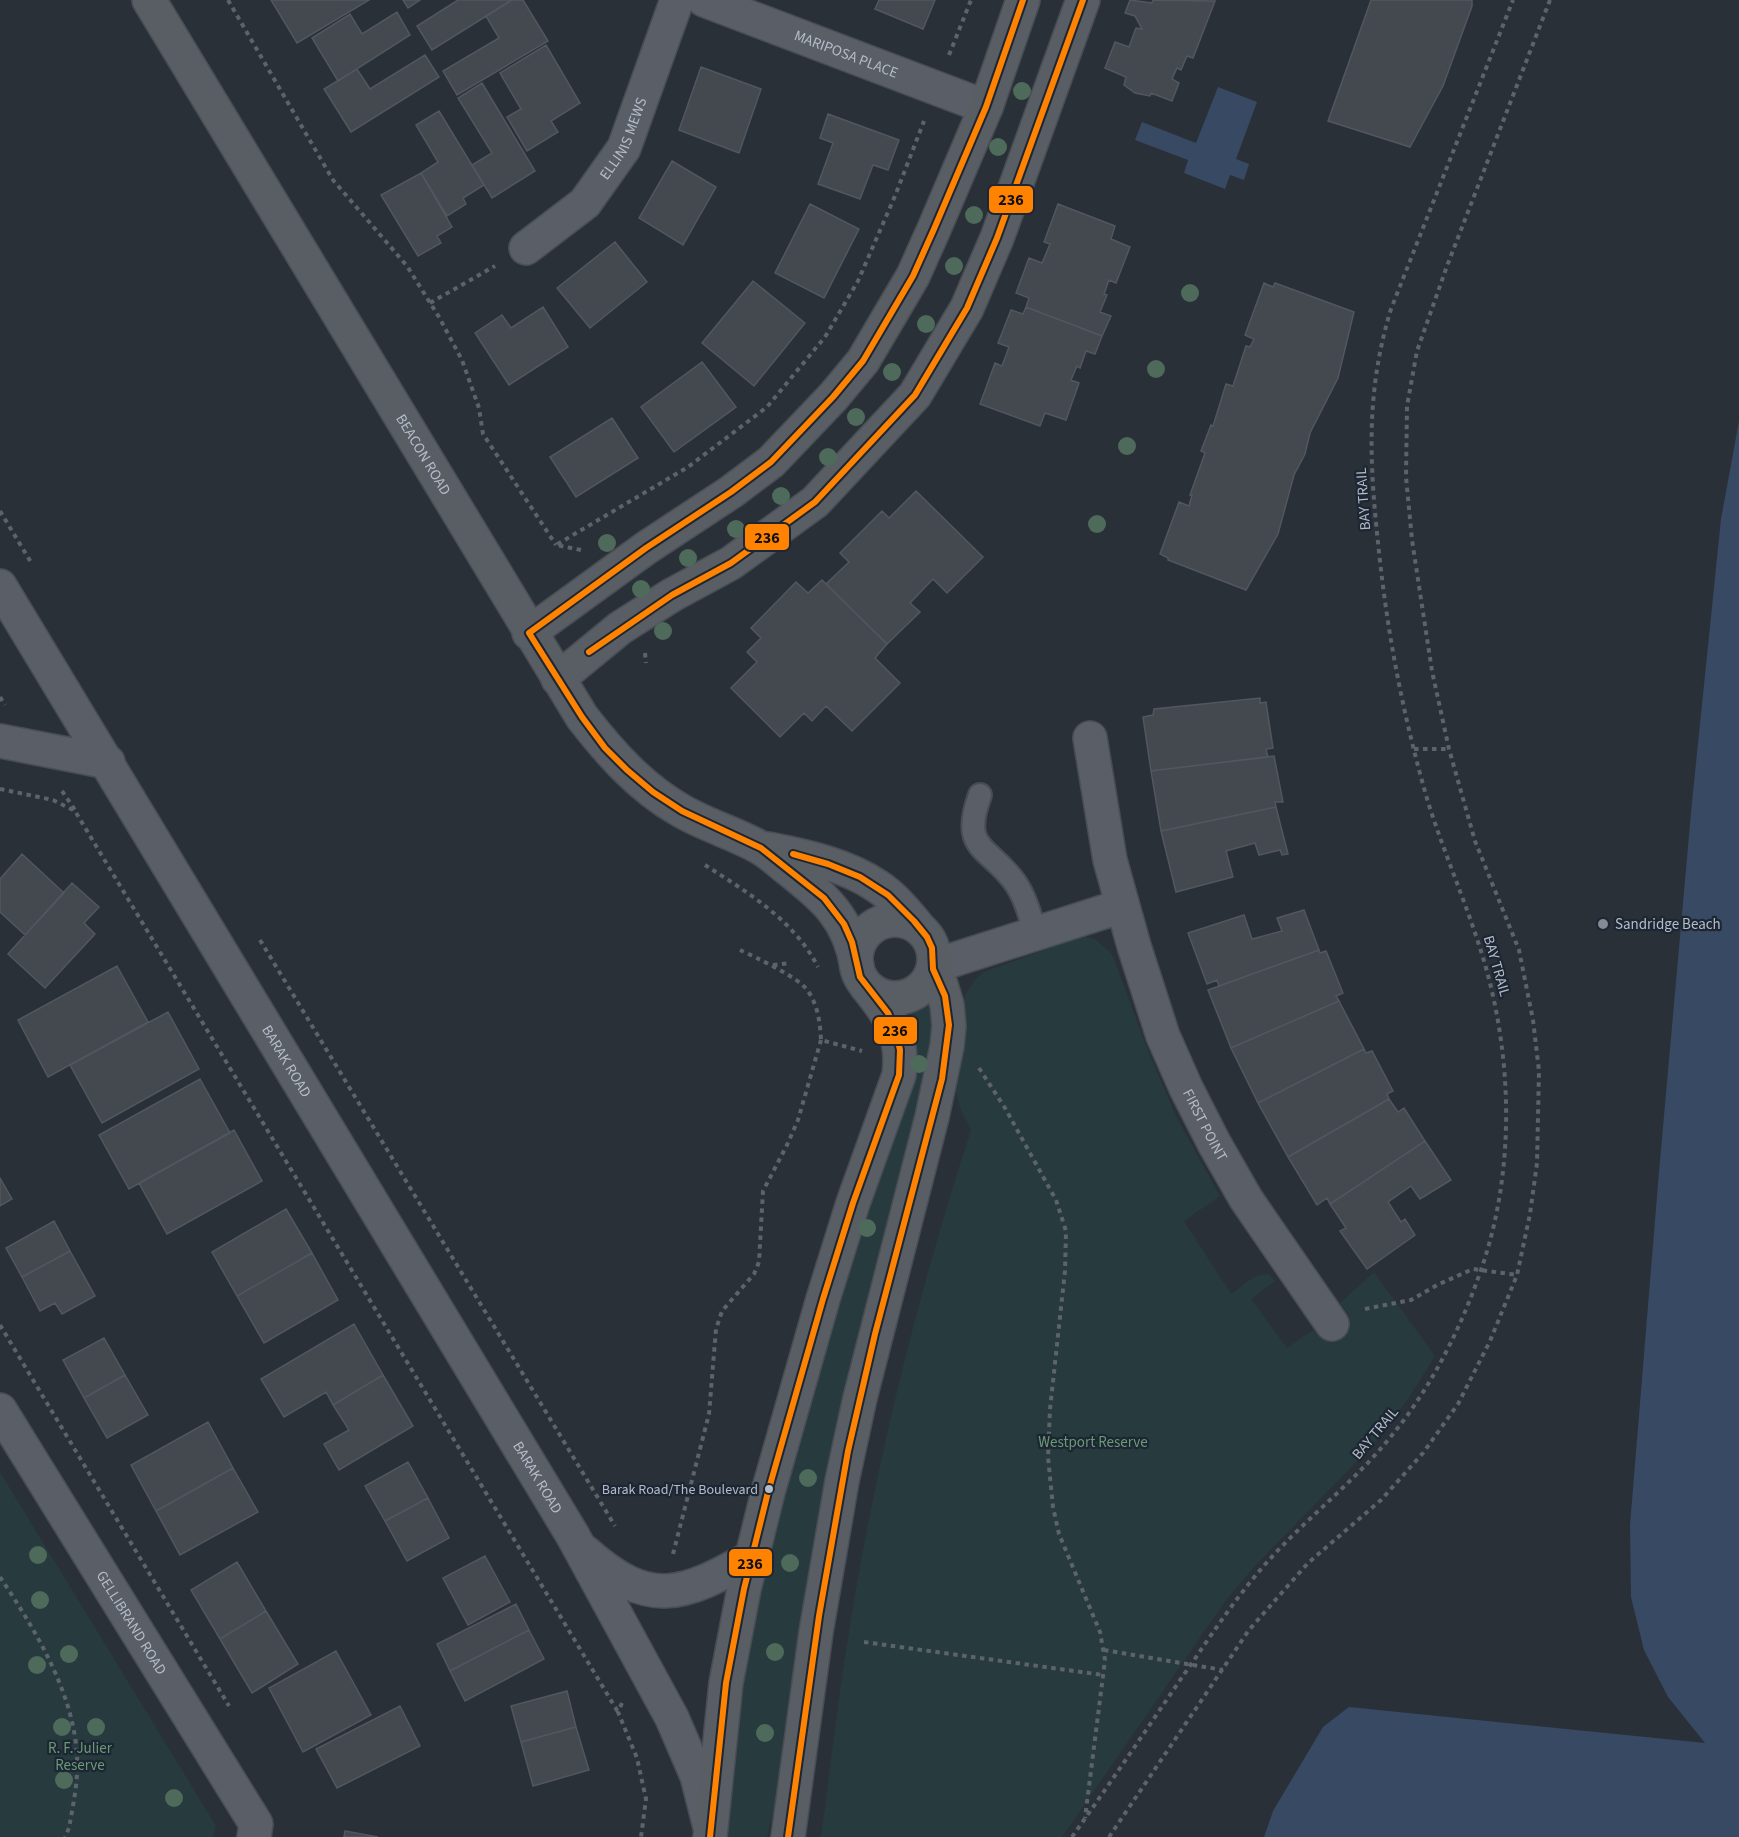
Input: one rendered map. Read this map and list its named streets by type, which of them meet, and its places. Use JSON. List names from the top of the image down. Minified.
{"streets":{"street":["MARIPOSA PLACE","ELLINIS MEWS","BEACON ROAD","BARAK ROAD","FIRST POINT","GELLIBRAND ROAD"],"path":["BAY TRAIL"]},"parks":["Westport Reserve","R. F. Julier Reserve"],"places":["Sandridge Beach","Barak Road/The Boulevard"],"lines":["transit line 236"]}
